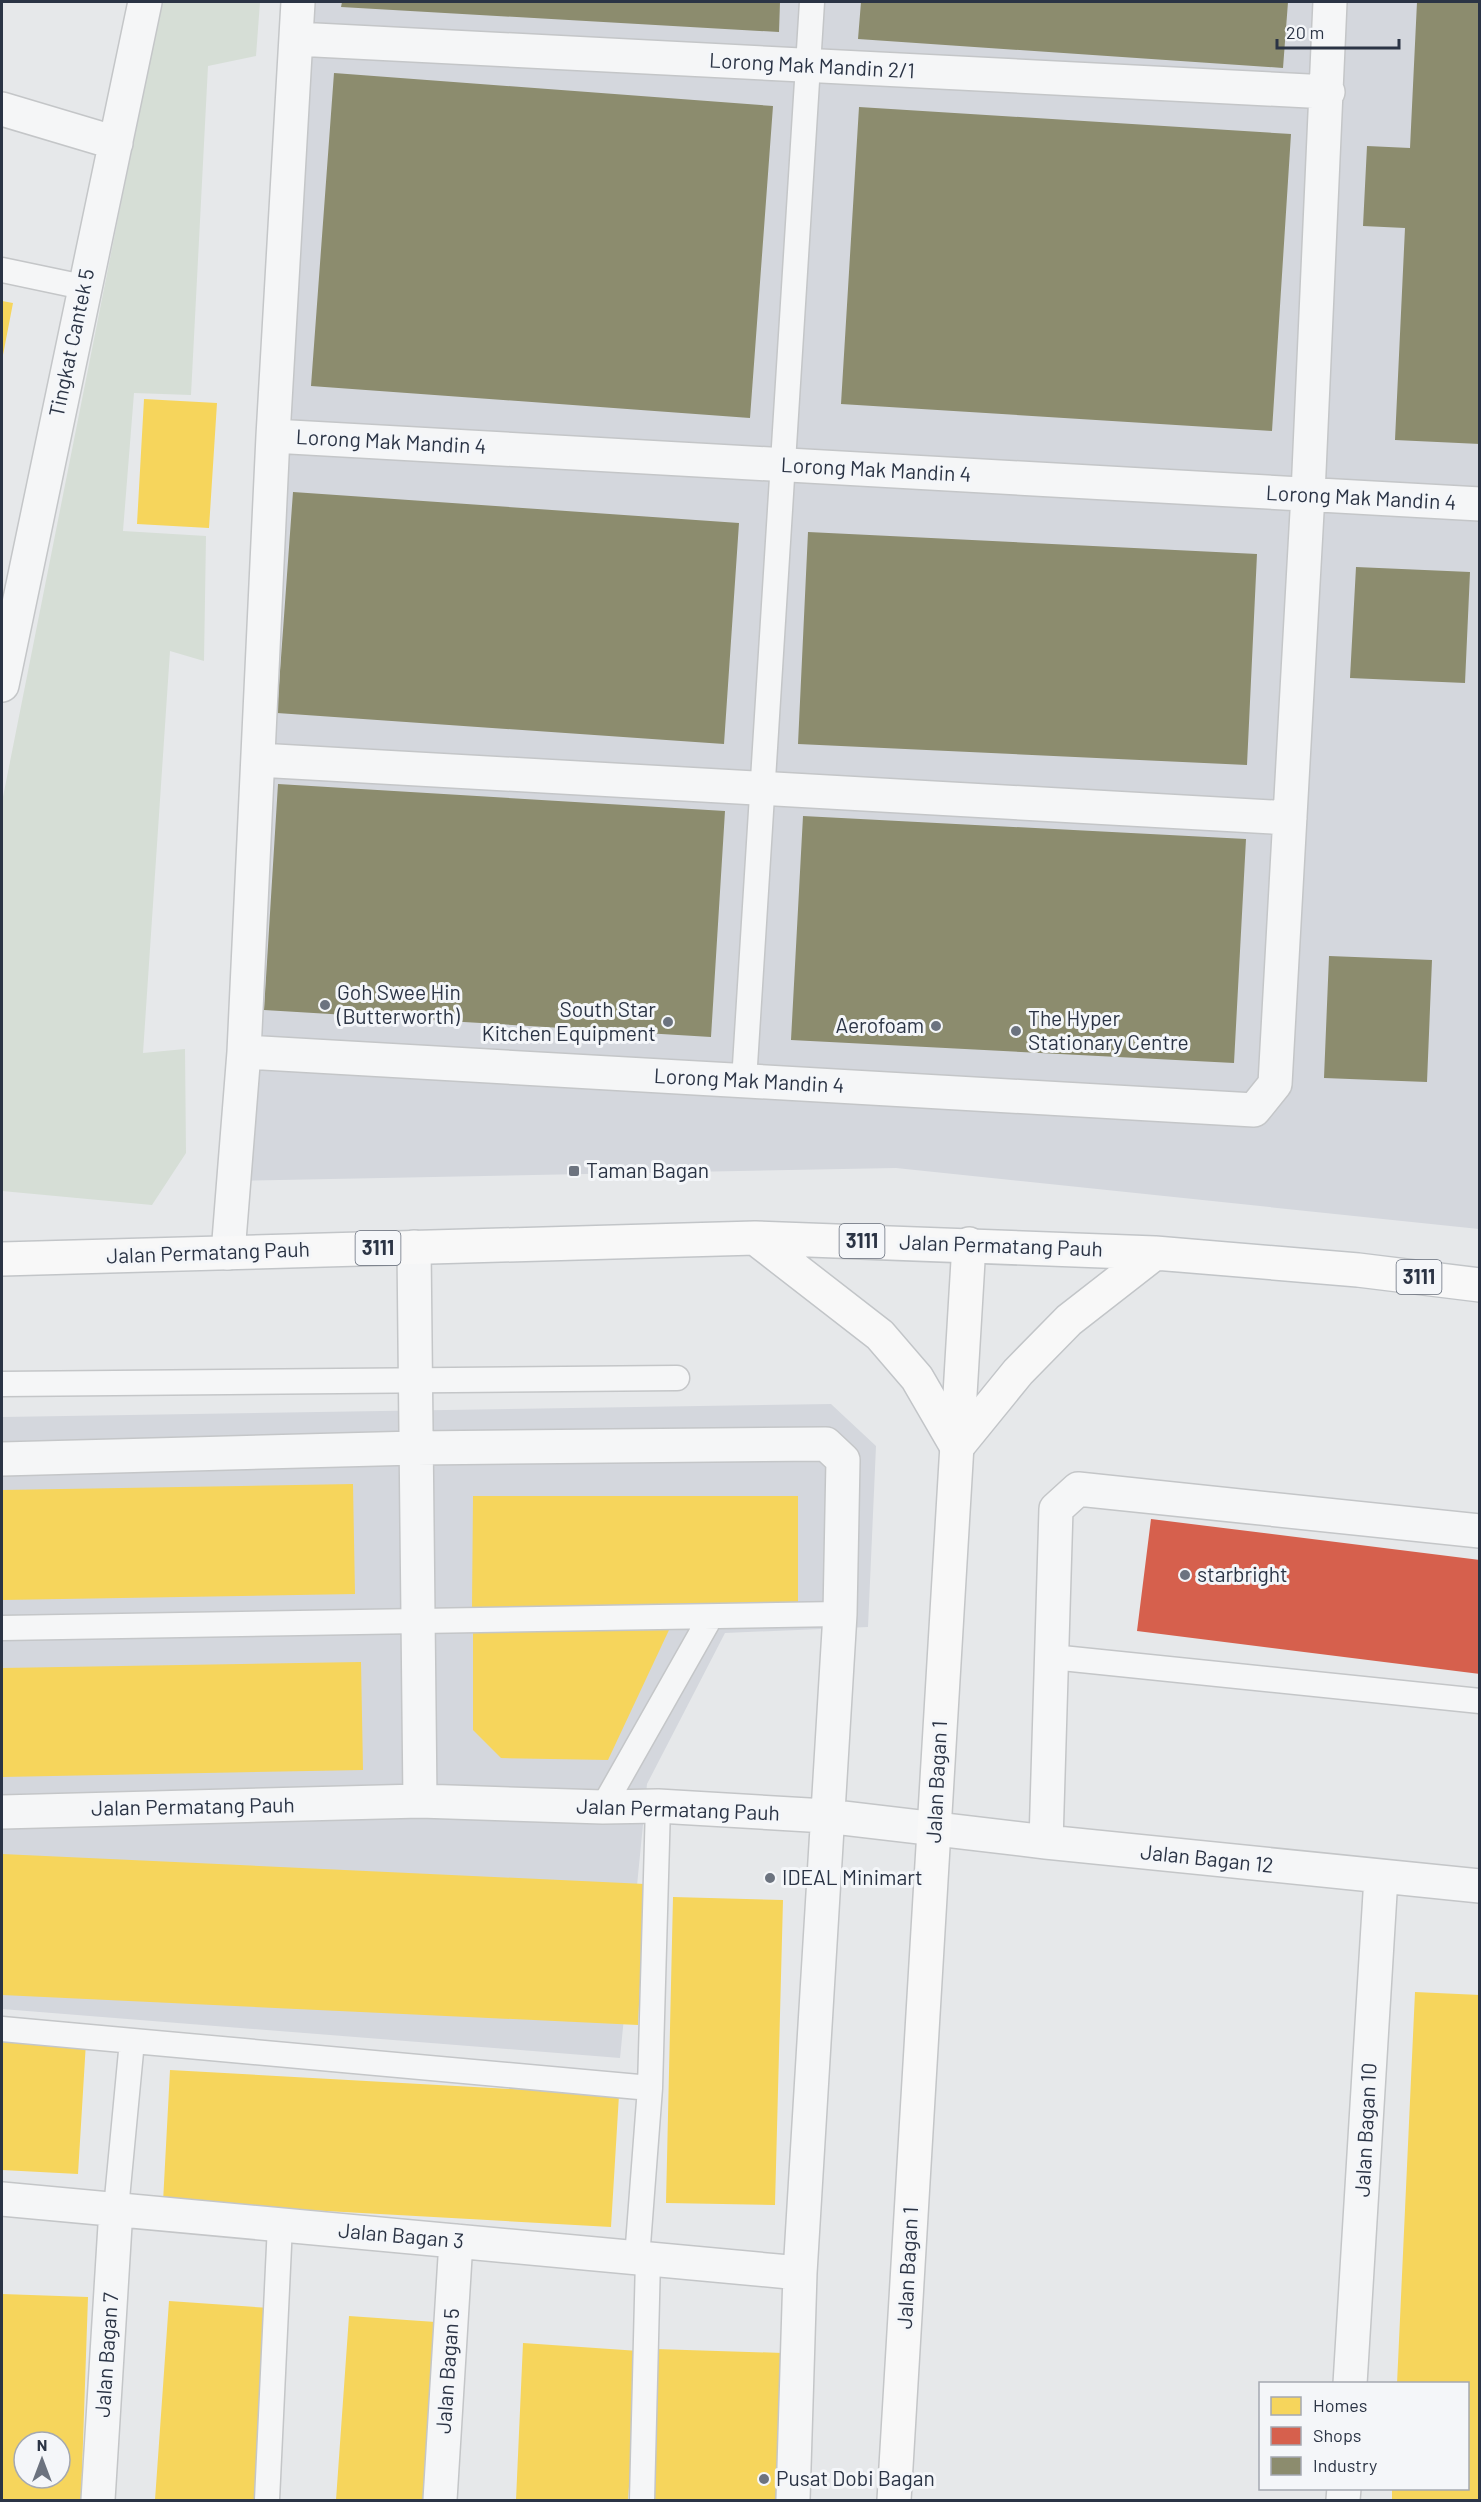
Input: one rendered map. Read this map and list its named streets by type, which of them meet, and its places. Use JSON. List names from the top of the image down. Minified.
{"streets":{"main road":["3111","Jalan Permatang Pauh","Jalan Bagan 1"],"street":["Lorong Mak Mandin 2/1","Tingkat Cantek 5","Lorong Mak Mandin 4","Jalan Bagan 12","Jalan Bagan 10","Jalan Bagan 3","Jalan Bagan 7","Jalan Bagan 5"]},"crossings":[["Jalan Permatang Pauh","Jalan Bagan 1"],["Jalan Permatang Pauh","Jalan Bagan 12"],["Jalan Bagan 1","Jalan Bagan 12"],["Jalan Bagan 12","Jalan Bagan 10"],["Jalan Bagan 3","Jalan Bagan 7"],["Jalan Bagan 3","Jalan Bagan 5"]],"places":{"other":["Goh Swee Hin (Butterworth)","South Star Kitchen Equipment","Aerofoam","The Hyper Stationary Centre","starbright","IDEAL Minimart","Pusat Dobi Bagan"],"transit":["Taman Bagan"]},"legend":["Homes","Shops","Industry"],"scale_bar":"20 m","north":"top"}
